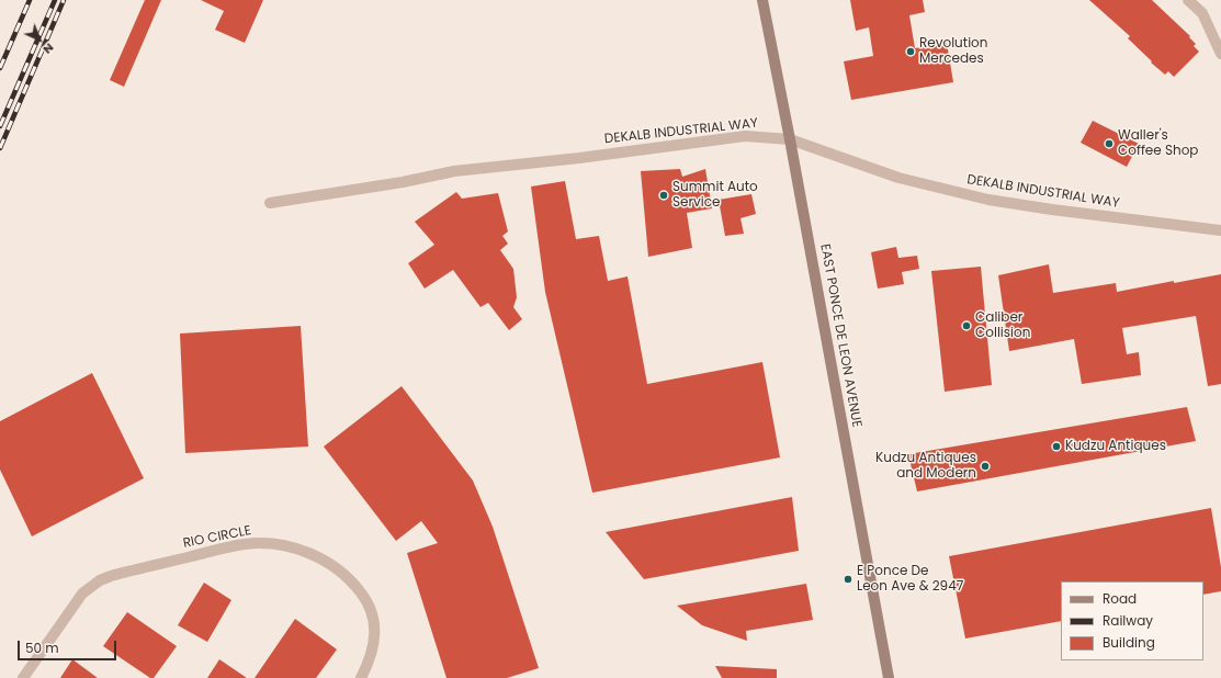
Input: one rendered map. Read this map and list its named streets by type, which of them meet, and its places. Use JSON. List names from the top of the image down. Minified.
{"streets":{"main road":["EAST PONCE DE LEON AVENUE"],"street":["DEKALB INDUSTRIAL WAY","RIO CIRCLE"]},"crossings":[["DEKALB INDUSTRIAL WAY","EAST PONCE DE LEON AVENUE"]],"places":["Revolution Mercedes","Waller's Coffee Shop","Summit Auto Service","Caliber Collision","Kudzu Antiques","Kudzu Antiques and Modern","E Ponce De Leon Ave & 2947"],"legend":["Road","Railway","Building"],"scale_bar":"50 m","north":"bottom right"}
